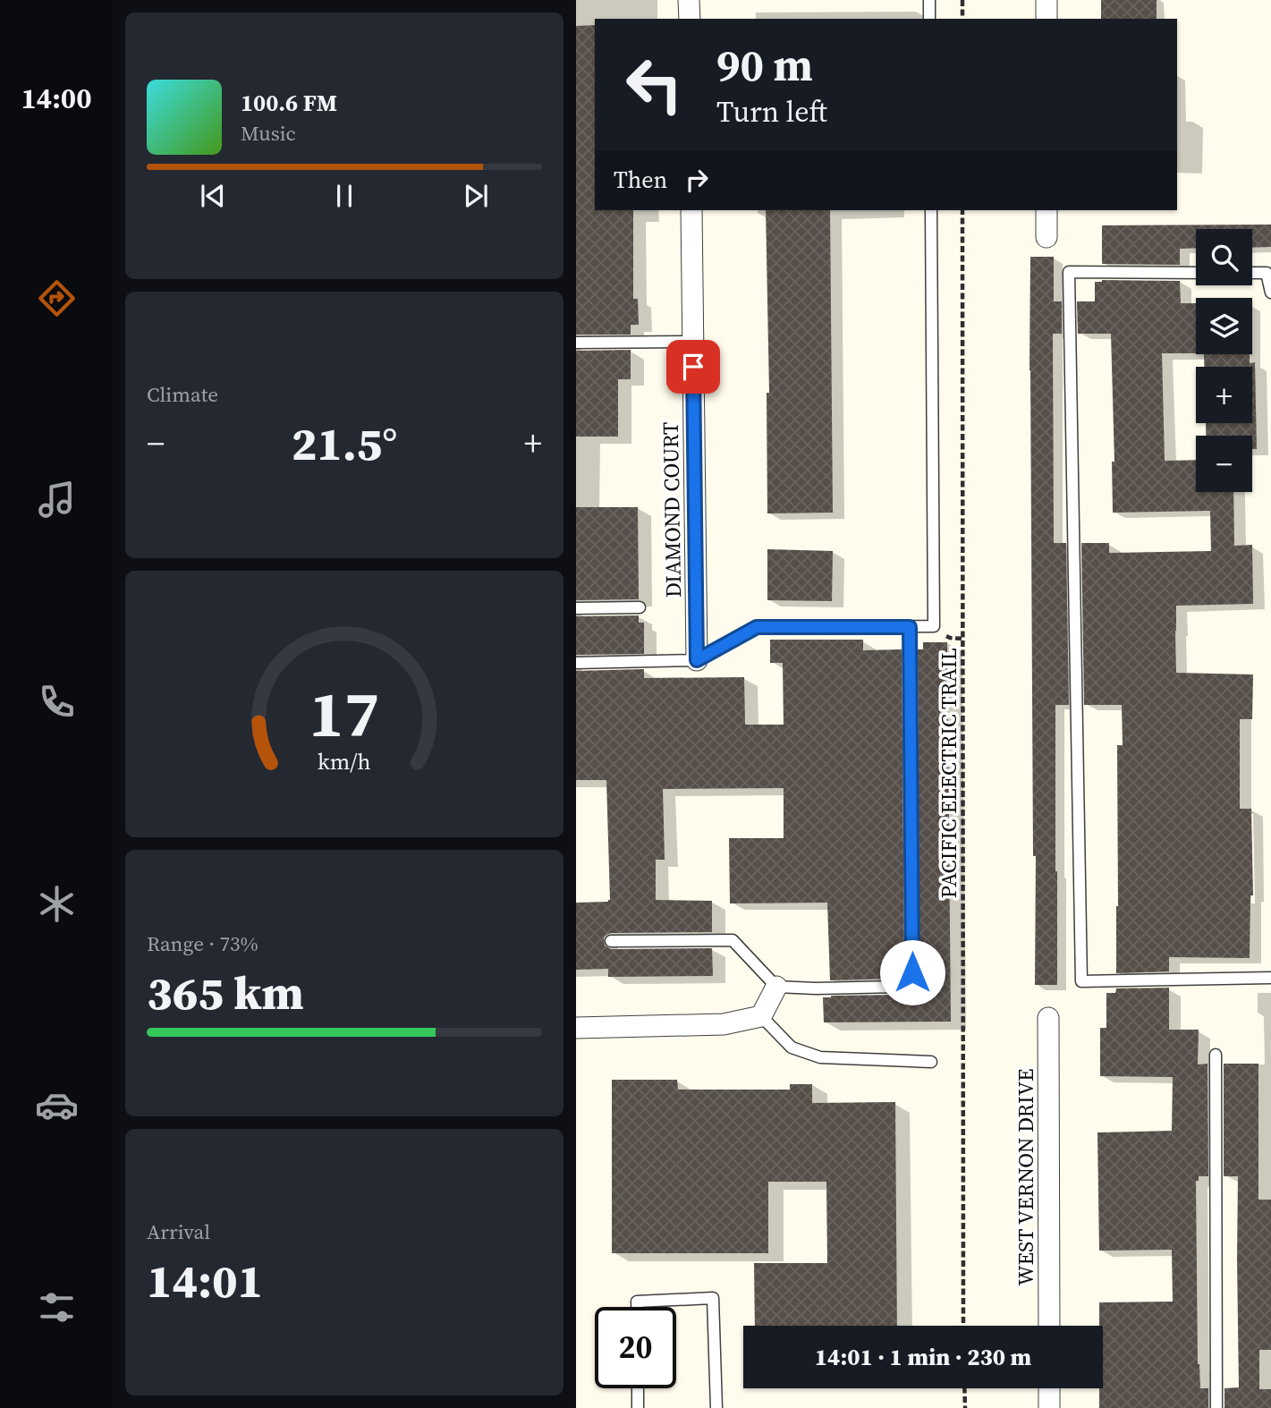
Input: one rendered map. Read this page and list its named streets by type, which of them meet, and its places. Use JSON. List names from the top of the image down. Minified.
{"streets":{"street":["DIAMOND COURT","WEST VERNON DRIVE"],"path":["PACIFIC ELECTRIC TRAIL"]},"page":{"tabs":"14:00","turn":["90 m","Turn left"],"song":["100.6 FM","Music"],"then":"Then","map_buttons":["+","−"],"tile":["Climate",["Range · 73%","365 km"],["Arrival","14:01"]],"heat":["−","21.5°","+"],"limit":"20","trip":"14:01 · 1 min · 230 m","gauge":["17","km/h"]}}
